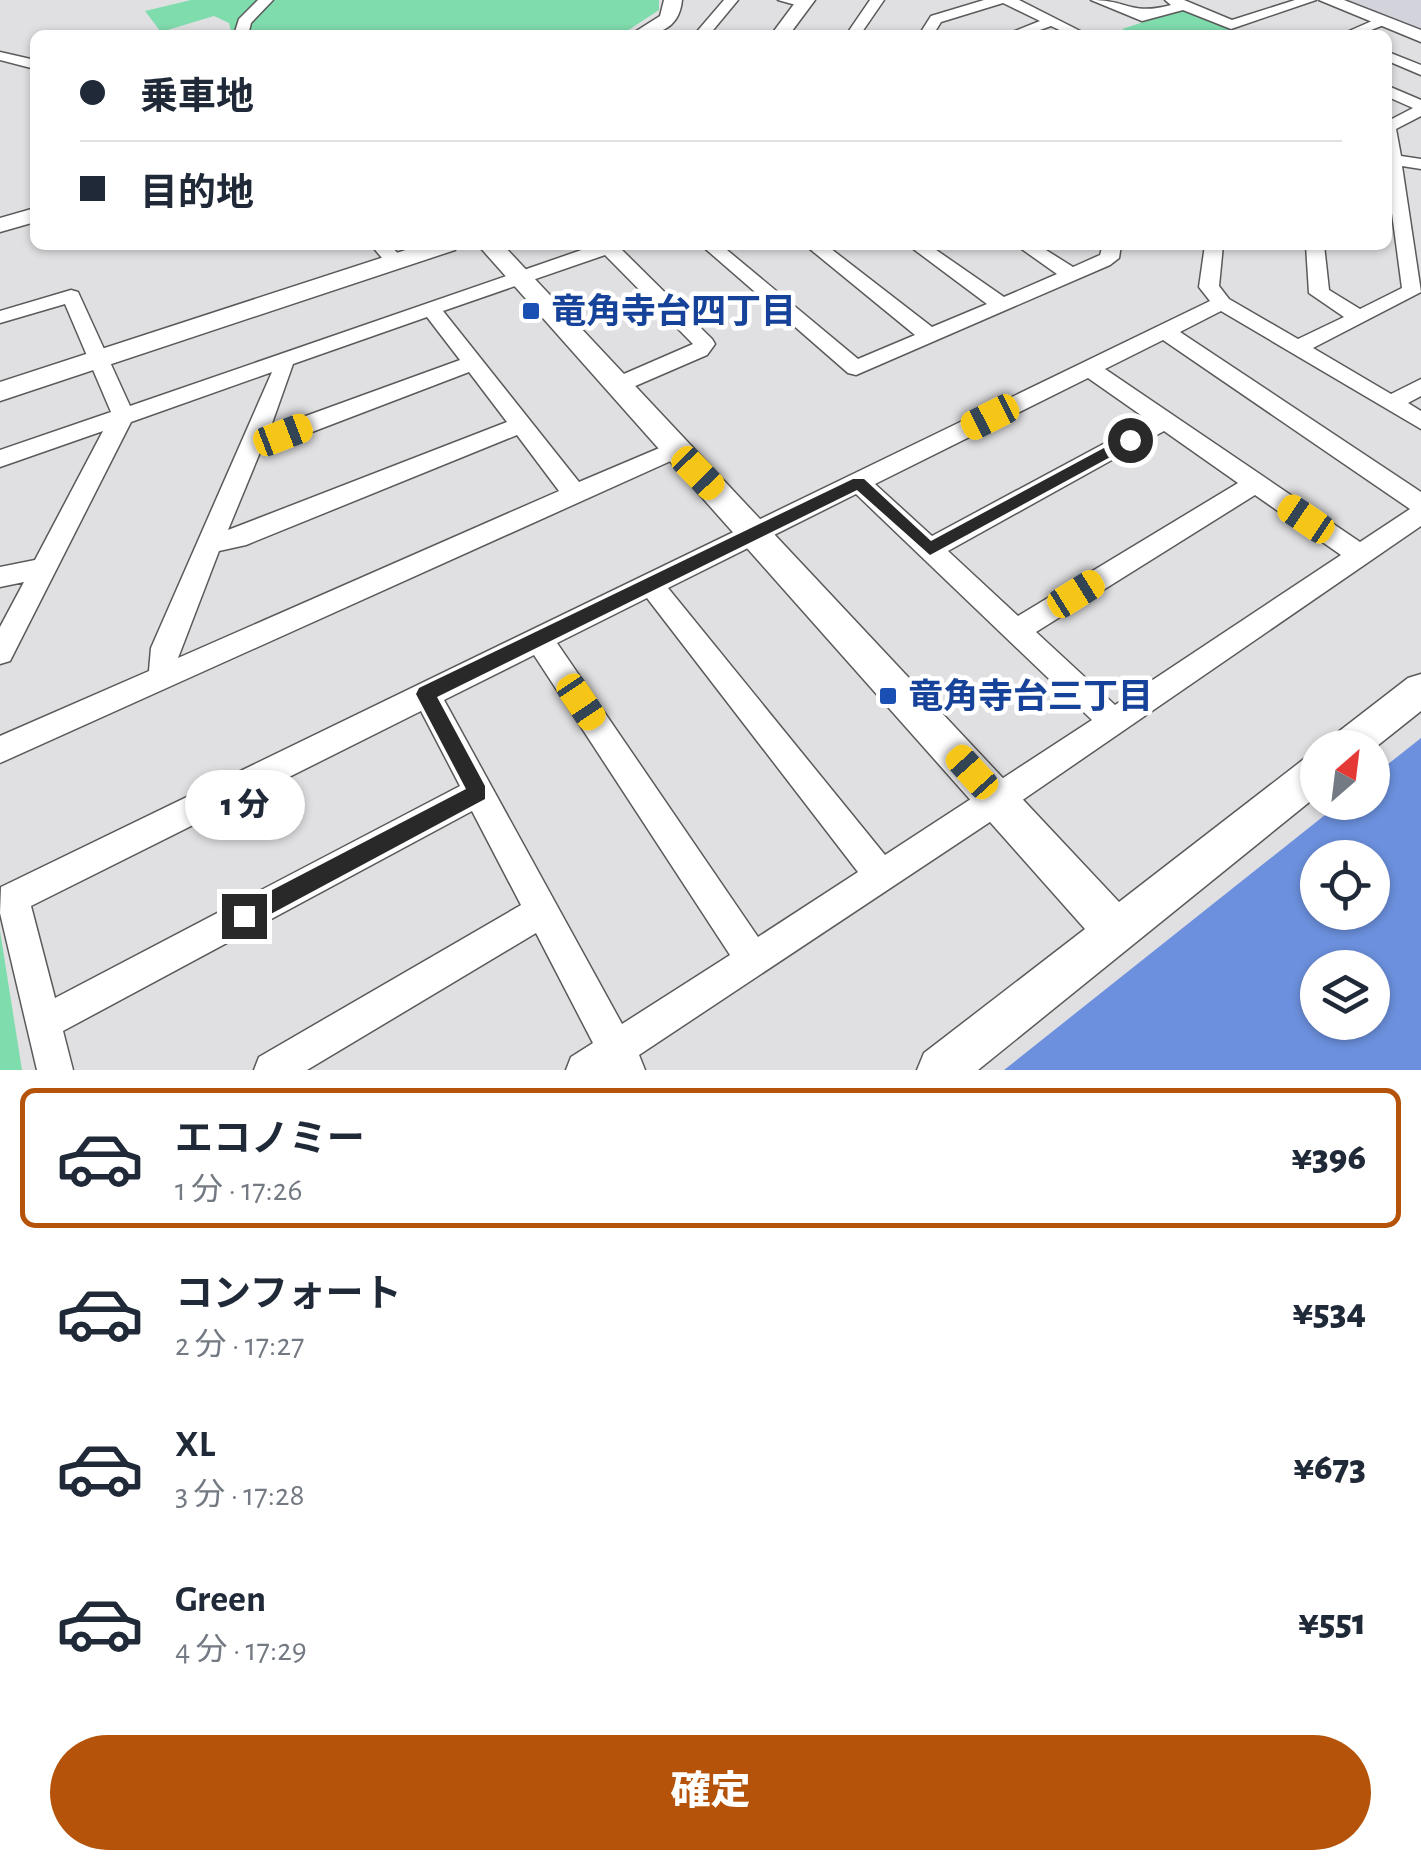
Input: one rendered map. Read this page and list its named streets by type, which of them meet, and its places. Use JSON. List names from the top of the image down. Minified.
{"places":{"transit":["竜角寺台四丁目","竜角寺台三丁目"]},"north":"top right","page":{"banner":["乗車地","目的地"],"bubble":"1 分","list":[{"name":"エコノミー","note":"1 分 · 17:26","value":"¥396"},{"name":"コンフォート","note":"2 分 · 17:27","value":"¥534"},{"name":"XL","note":"3 分 · 17:28","value":"¥673"},{"name":"Green","note":"4 分 · 17:29","value":"¥551"}],"buttons":"確定"}}
